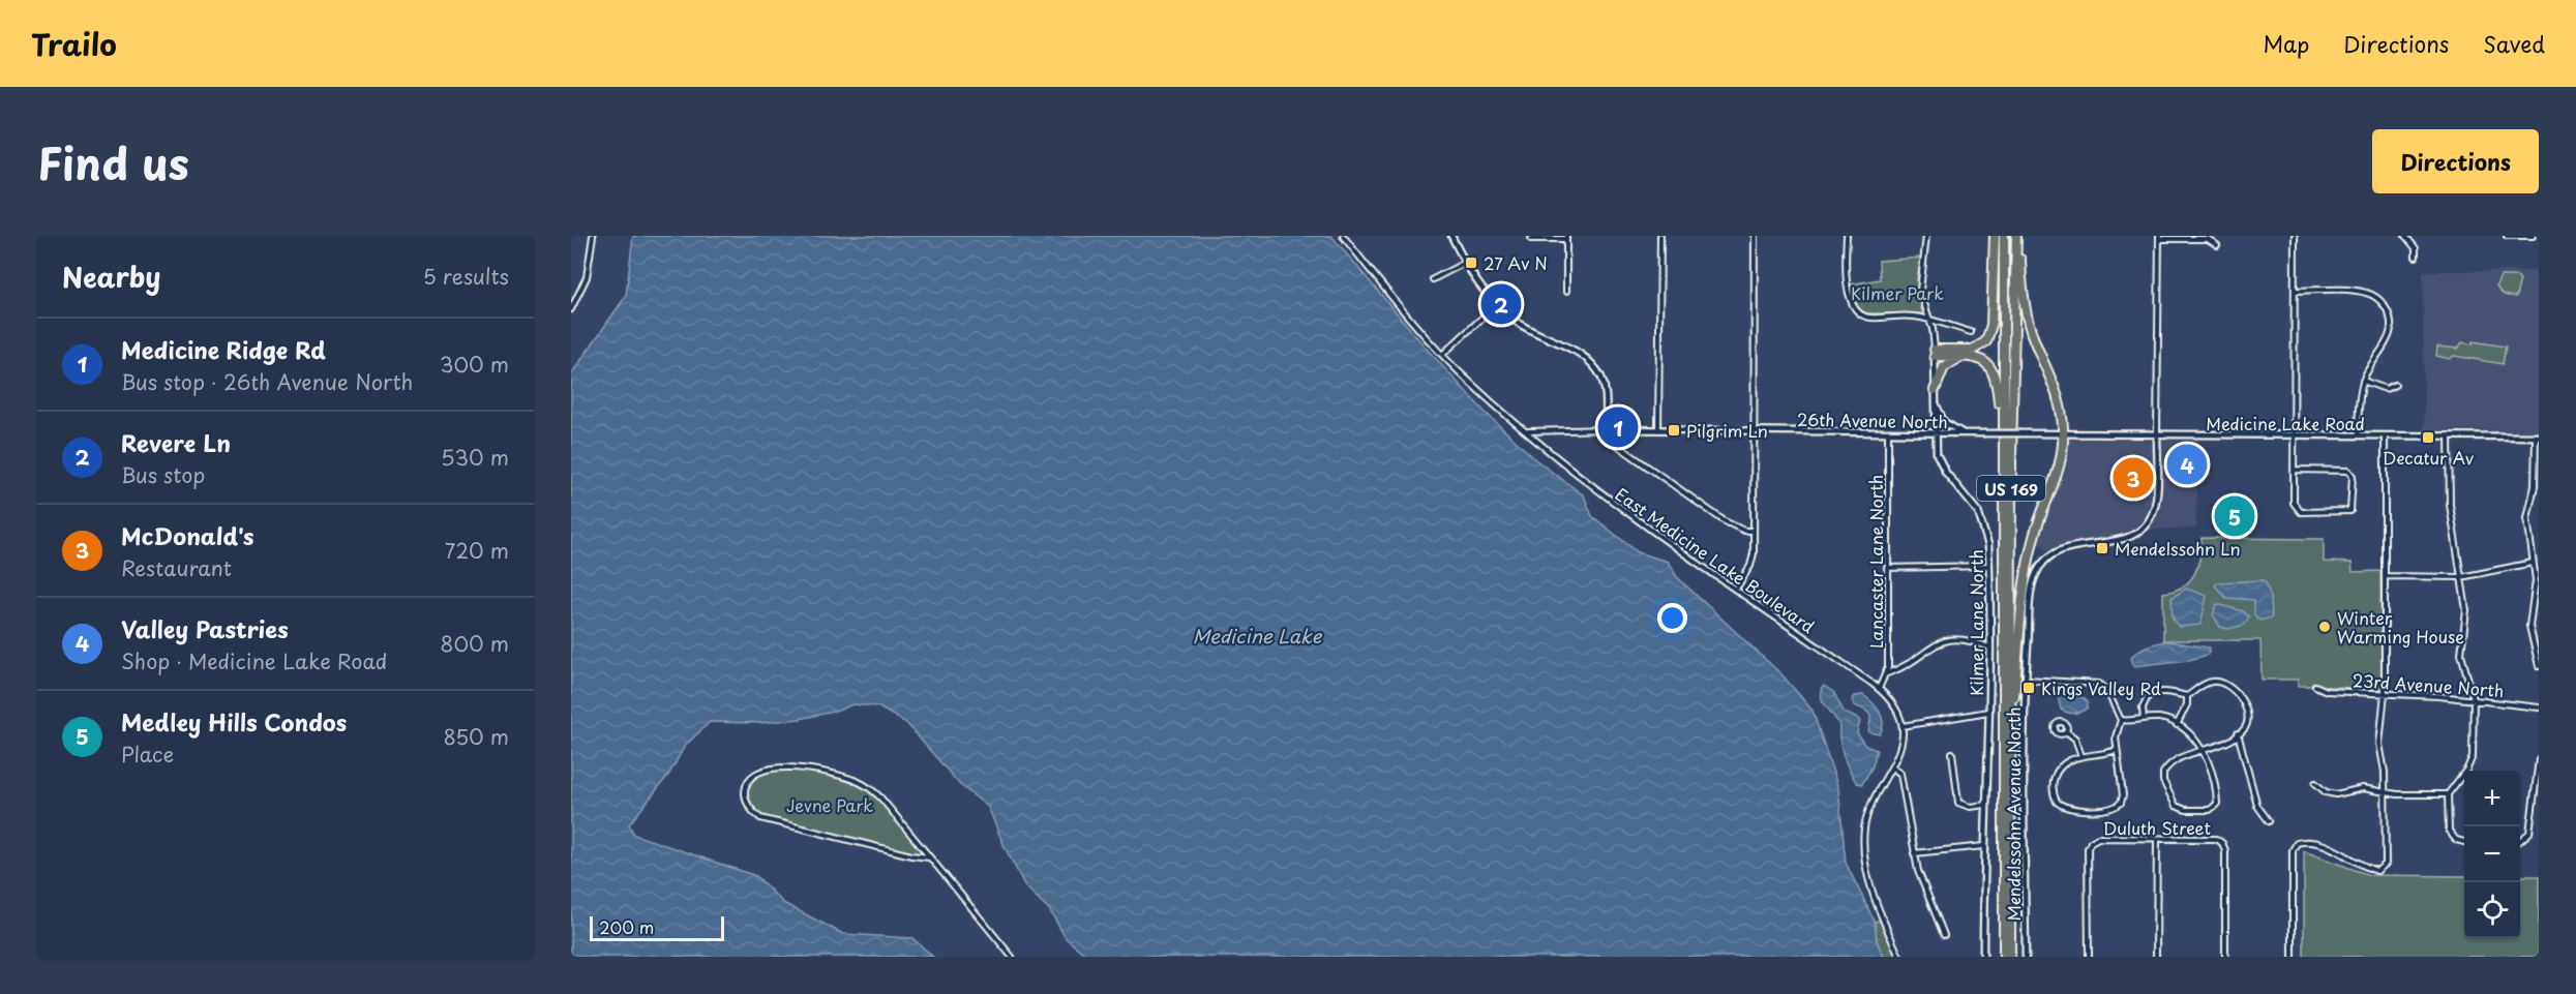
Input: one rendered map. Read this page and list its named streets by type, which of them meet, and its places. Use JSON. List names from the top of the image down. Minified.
{"streets":{"highway":["US 169"],"street":["26th Avenue North","Medicine Lake Road","East Medicine Lake Boulevard","Lancaster Lane North","Kilmer Lane North","23rd Avenue North","Mendelssohn Avenue North","Duluth Street"]},"crossings":[["26th Avenue North","Medicine Lake Road"],["26th Avenue North","East Medicine Lake Boulevard"],["26th Avenue North","Lancaster Lane North"],["26th Avenue North","Kilmer Lane North"],["Medicine Lake Road","Mendelssohn Avenue North"],["East Medicine Lake Boulevard","Lancaster Lane North"]],"water":["Medicine Lake"],"parks":["Kilmer Park","Jevne Park"],"places":{"transit":["27 Av N","Pilgrim Ln","Decatur Av","Mendelssohn Ln","Kings Valley Rd"],"other":["Winter Warming House"]},"scale_bar":"200 m","page":{"header":"Trailo","nav":["Map","Directions","Saved"],"title":"Find us","buttons":"Directions","heading":["Nearby","5 results"],"pins":["2","1","4","3","5"],"list":[{"mark":"1","name":"Medicine Ridge Rd","note":"Bus stop · 26th Avenue North","value":"300 m"},{"mark":"2","name":"Revere Ln","note":"Bus stop","value":"530 m"},{"mark":"3","name":"McDonald's","note":"Restaurant","value":"720 m"},{"mark":"4","name":"Valley Pastries","note":"Shop · Medicine Lake Road","value":"800 m"},{"mark":"5","name":"Medley Hills Condos","note":"Place","value":"850 m"}],"map_buttons":["+","−"],"scale":"200 m"}}
